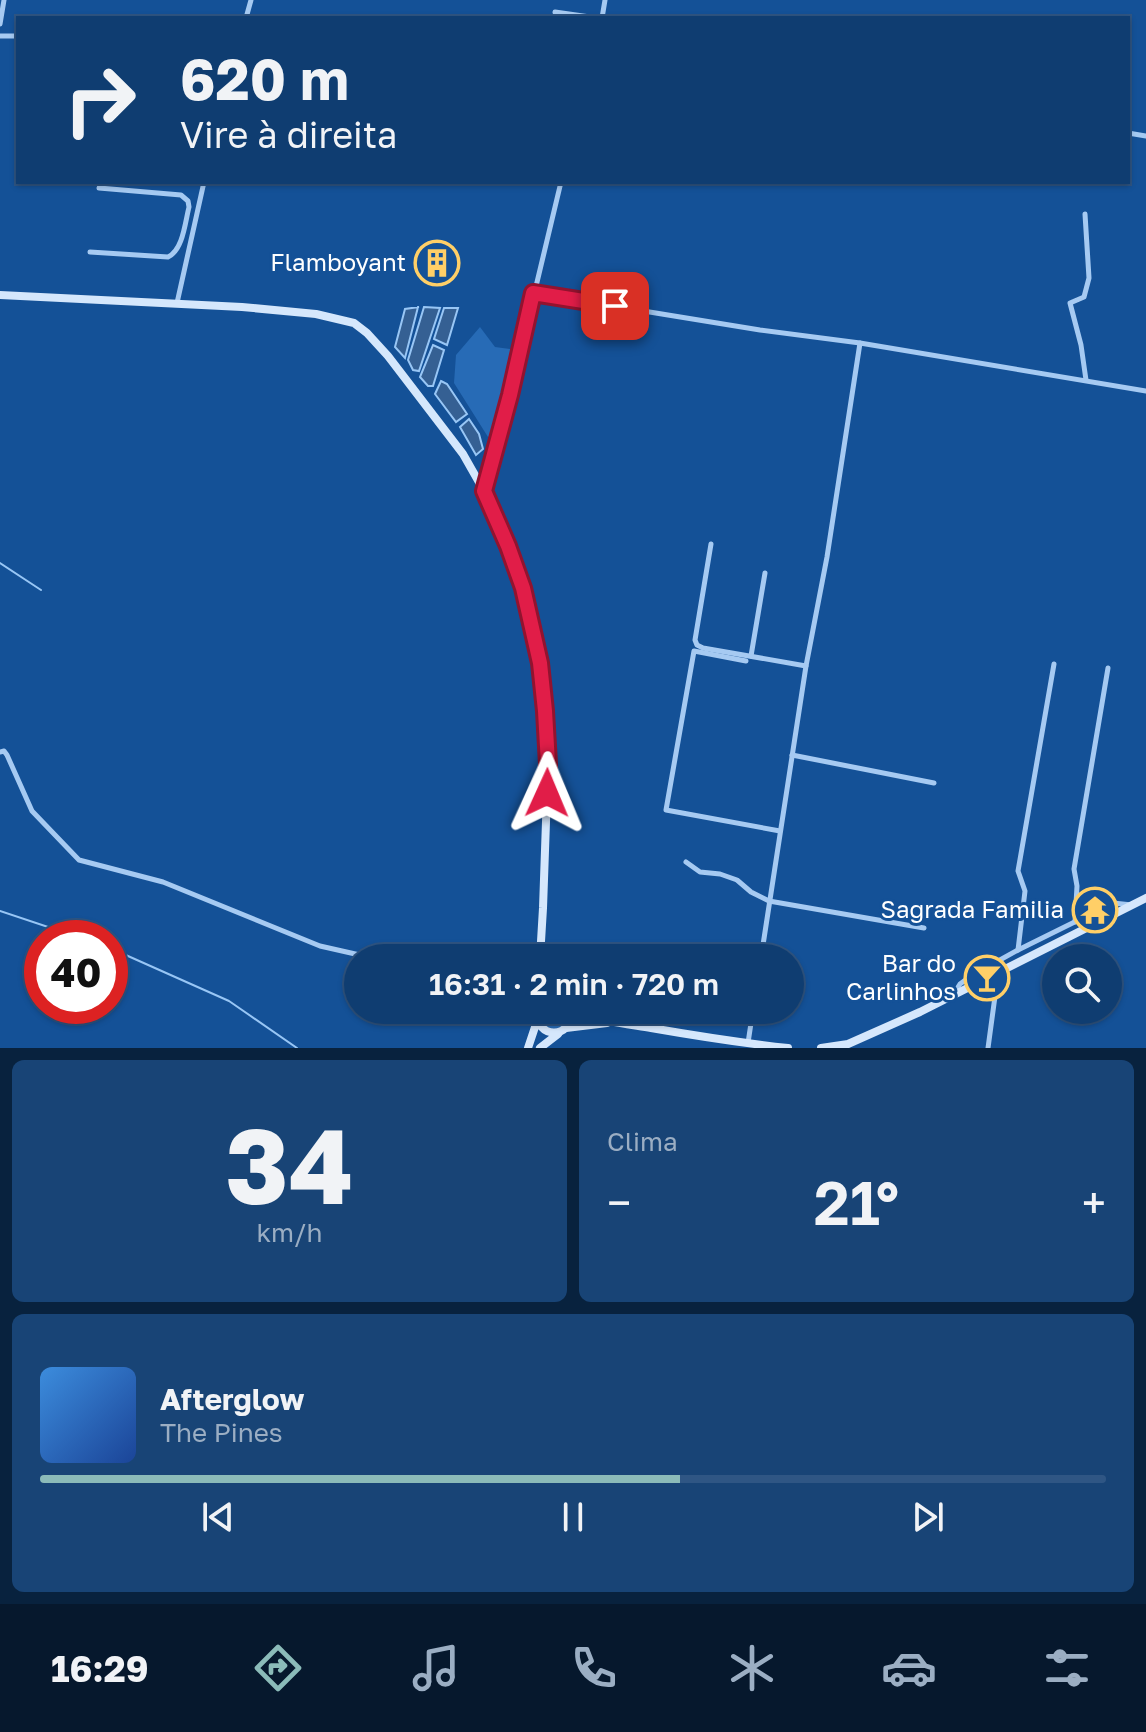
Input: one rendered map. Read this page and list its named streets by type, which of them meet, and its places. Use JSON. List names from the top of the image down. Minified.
{"places":{"building":["Flamboyant"],"temple":["Sagrada Familia"],"bar":["Bar do Carlinhos"]},"page":{"turn":["620 m","Vire à direita"],"limit":"40","trip":"16:31 · 2 min · 720 m","tile":[["34","km/h"],"Clima"],"heat":["−","21°","+"],"song":["Afterglow","The Pines"],"tabs":"16:29"}}
